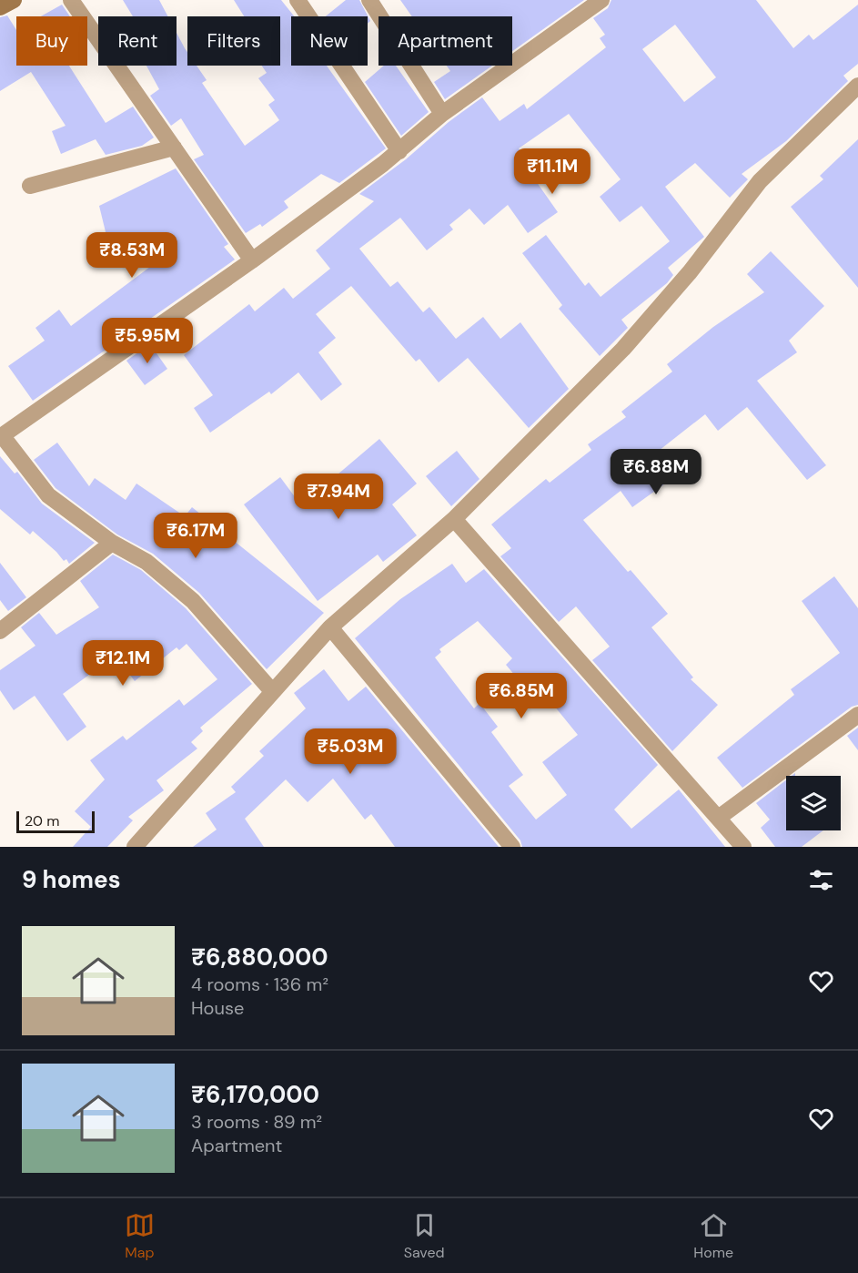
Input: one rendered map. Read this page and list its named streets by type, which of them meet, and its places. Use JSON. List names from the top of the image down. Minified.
{"scale_bar":"20 m","page":{"chip":["Buy","Rent","Filters","New","Apartment"],"price":["₹11.1M","₹8.53M","₹5.95M","₹6.88M","₹7.94M","₹6.17M","₹12.1M","₹6.85M","₹5.03M"],"scale":"20 m","heading":"9 homes","list":[{"name":"₹6,880,000","note":"4 rooms · 136 m² · House"},{"name":"₹6,170,000","note":"3 rooms · 89 m² · Apartment"}],"tabs":["Map","Saved","Home"]}}
